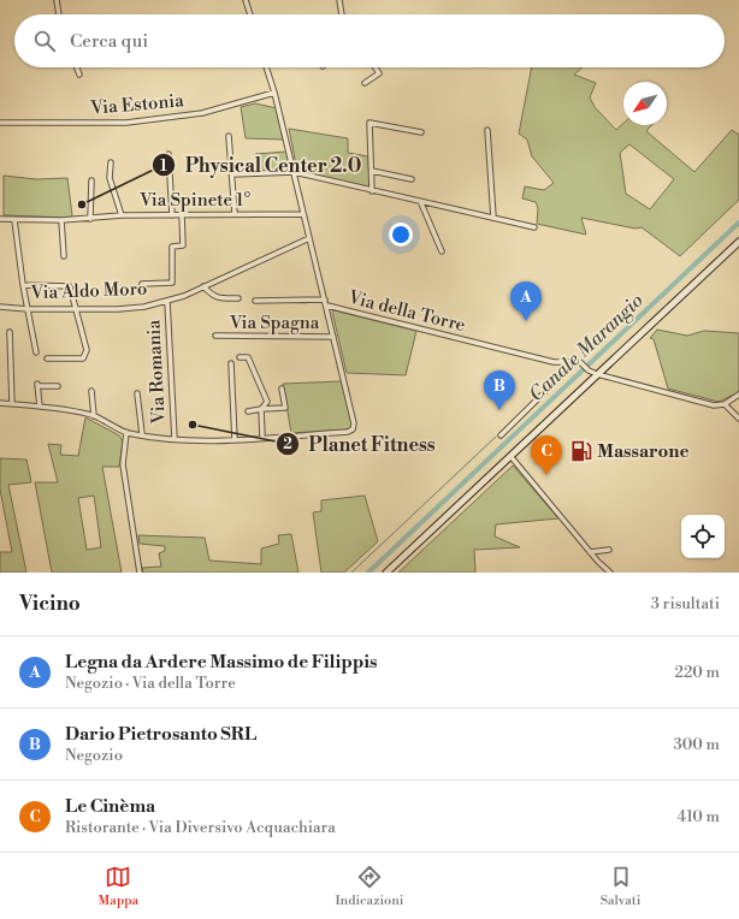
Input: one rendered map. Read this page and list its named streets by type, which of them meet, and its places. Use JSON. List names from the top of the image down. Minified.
{"streets":{"street":["Via Estonia","Via Spinete 1°","Via Aldo Moro","Via della Torre","Via Spagna","Via Romania"]},"crossings":[["Via Estonia","Via della Torre"],["Via Spinete 1°","Via della Torre"],["Via Aldo Moro","Via della Torre"],["Via Aldo Moro","Via Romania"]],"water":["Canale Marangio"],"places":{"other":["Physical Center 2.0","Planet Fitness"],"fuel station":["Massarone"]},"north":"bottom left","page":{"search":"Cerca qui","pins":["A","B","C"],"heading":["Vicino","3 risultati"],"list":[{"mark":"A","name":"Legna da Ardere Massimo de Filippis","note":"Negozio · Via della Torre","value":"220 m"},{"mark":"B","name":"Dario Pietrosanto SRL","note":"Negozio","value":"300 m"},{"mark":"C","name":"Le Cinèma","note":"Ristorante · Via Diversivo Acquachiara","value":"410 m"}],"nav":["Mappa","Indicazioni","Salvati"]}}
